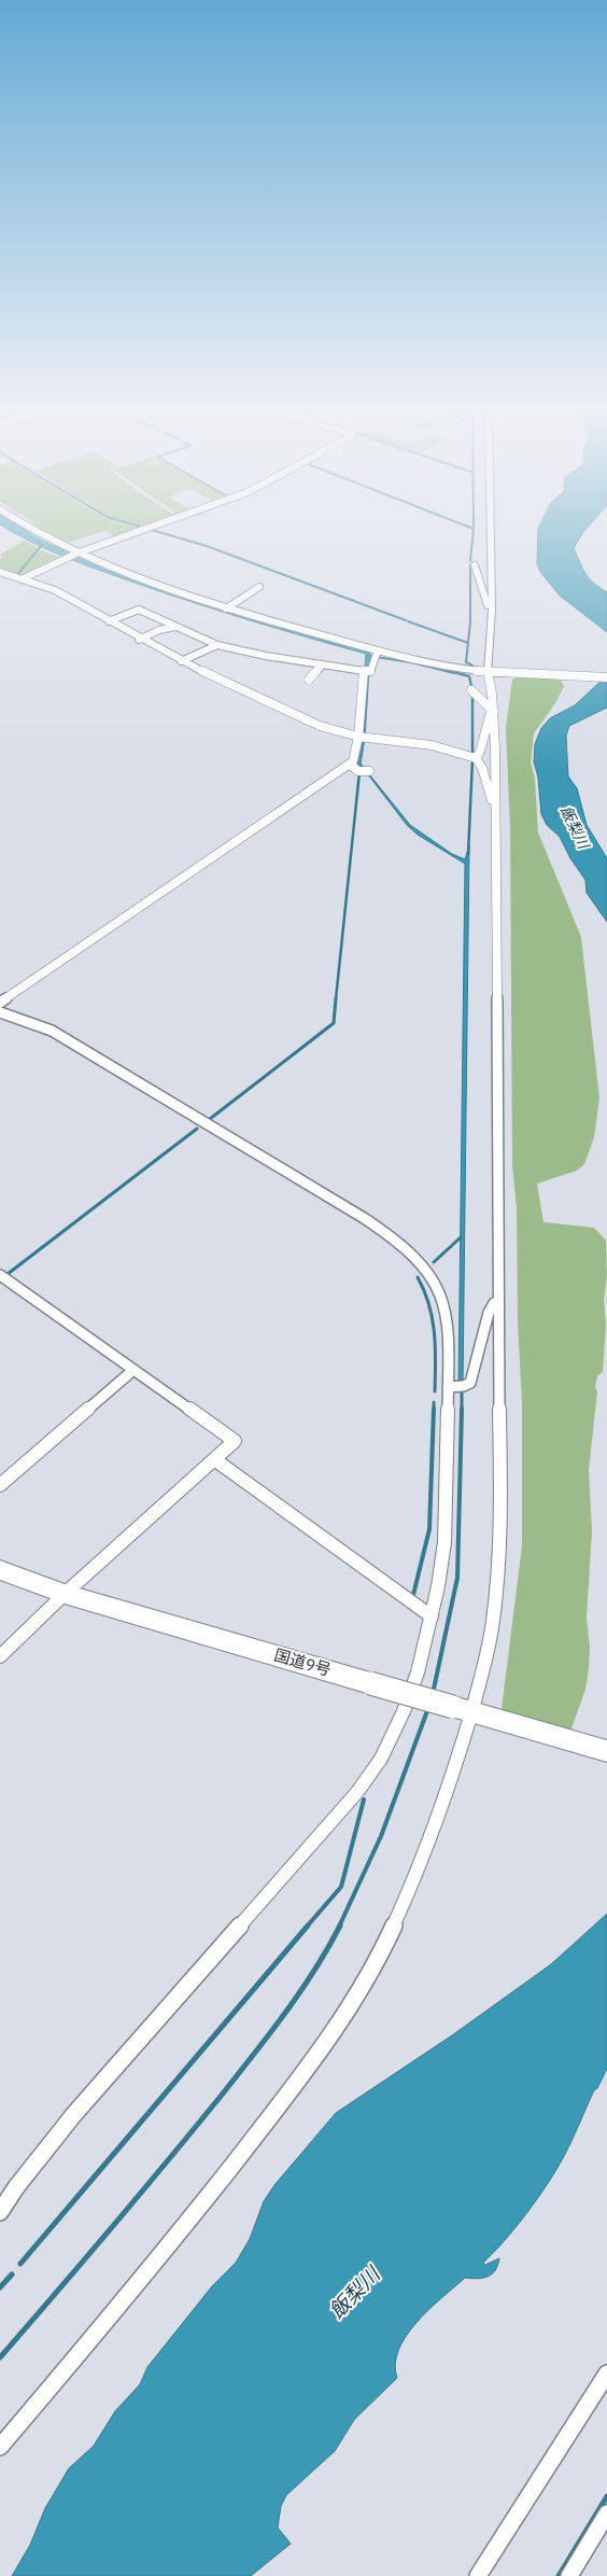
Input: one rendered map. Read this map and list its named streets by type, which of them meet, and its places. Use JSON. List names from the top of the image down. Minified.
{"streets":{"highway":["国道9号"]},"water":["飯梨川"]}
